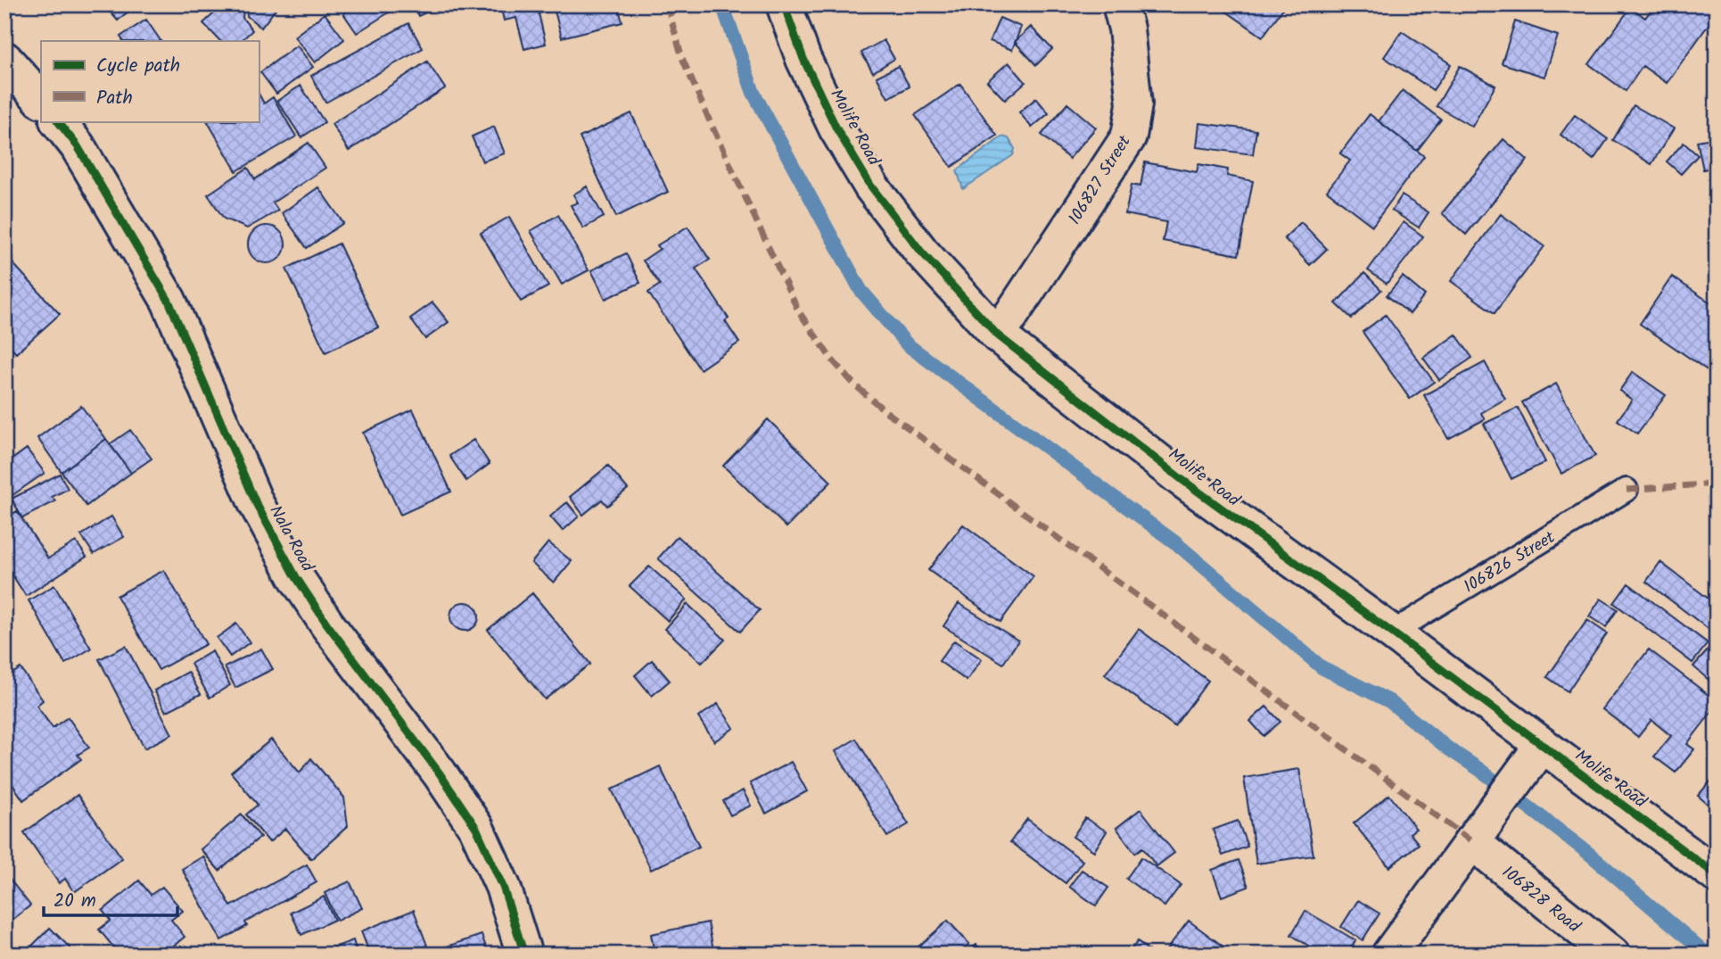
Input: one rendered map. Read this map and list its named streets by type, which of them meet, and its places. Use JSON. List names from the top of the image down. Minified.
{"streets":{"street":["Molife Road","106827 Street","Nala Road","106828 Road"],"lane":["106826 Street"]},"crossings":[["Molife Road","106827 Street"],["Molife Road","106826 Street"]],"legend":["Cycle path","Path"],"scale_bar":"20 m"}
